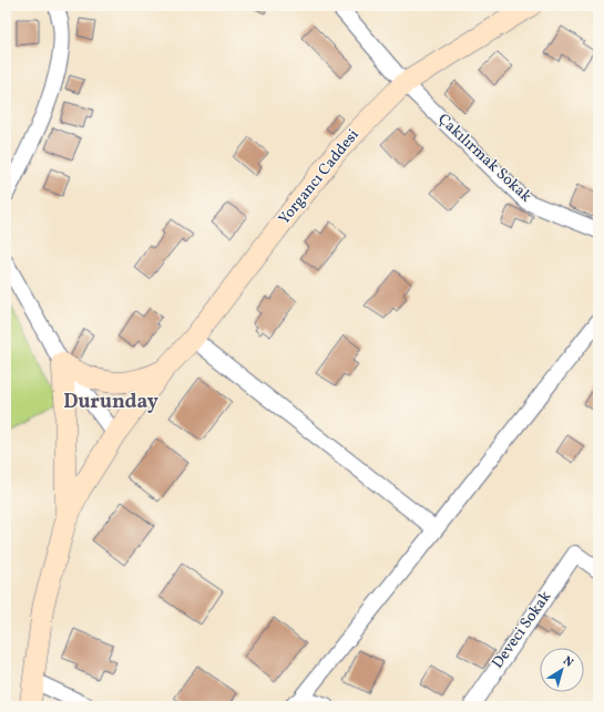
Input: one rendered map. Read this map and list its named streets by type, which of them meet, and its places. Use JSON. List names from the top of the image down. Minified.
{"streets":{"street":["Çakılırmak Sokak","Yorgancı Caddesi","Deveci Sokak"]},"crossings":[["Çakılırmak Sokak","Yorgancı Caddesi"]],"districts":["Durunday"],"north":"top right"}
